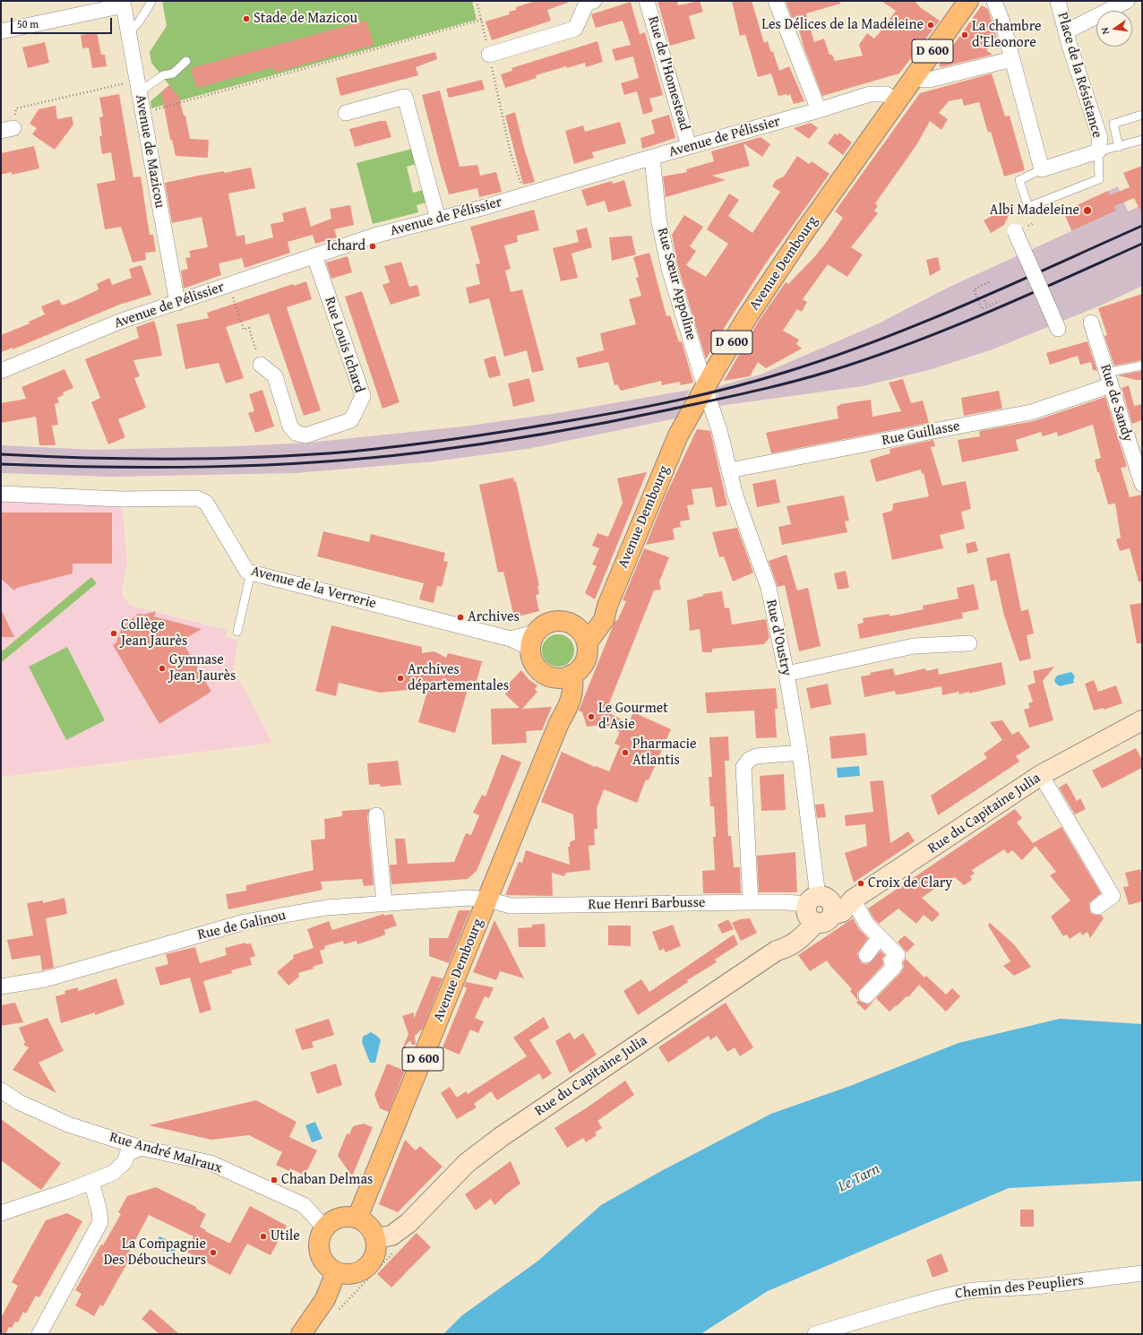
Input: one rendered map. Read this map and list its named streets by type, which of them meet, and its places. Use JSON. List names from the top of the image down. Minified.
{"streets":{"main road":["D 600","Avenue Dembourg"],"street":["Rue de l'Homestead","Place de la Résistance","Avenue de Pélissier","Avenue de Mazicou","Rue Sœur Appoline","Rue Louis Ichard","Rue de Sandy","Rue Guillasse","Avenue de la Verrerie","Rue d'Oustry","Rue du Capitaine Julia","Rue Henri Barbusse","Rue de Galinou","Rue André Malraux","Chemin des Peupliers"]},"crossings":[["Rue de l'Homestead","Avenue de Pélissier"],["Avenue de Pélissier","Avenue de Mazicou"],["Avenue de Pélissier","Avenue Dembourg"],["Avenue de Pélissier","Rue Sœur Appoline"],["Avenue de Pélissier","Rue Louis Ichard"],["Avenue Dembourg","Rue Sœur Appoline"],["Avenue Dembourg","Avenue de la Verrerie"],["Avenue Dembourg","Rue d'Oustry"],["Avenue Dembourg","Rue du Capitaine Julia"],["Avenue Dembourg","Rue Henri Barbusse"],["Avenue Dembourg","Rue de Galinou"],["Avenue Dembourg","Rue André Malraux"],["Rue Sœur Appoline","Rue d'Oustry"],["Rue de Sandy","Rue Guillasse"],["Rue Guillasse","Rue d'Oustry"],["Rue d'Oustry","Rue du Capitaine Julia"],["Rue d'Oustry","Rue Henri Barbusse"],["Rue du Capitaine Julia","Rue Henri Barbusse"],["Rue du Capitaine Julia","Rue André Malraux"],["Rue Henri Barbusse","Rue de Galinou"]],"water":["Le Tarn"],"places":["Stade de Mazicou","Les Délices de la Madeleine","La chambre d’Eleonore","Albi Madeleine","Ichard","Archives","Collège Jean Jaurès","Gymnase Jean Jaurès","Archives départementales","Le Gourmet d'Asie","Pharmacie Atlantis","Croix de Clary","Chaban Delmas","Utile","La Compagnie Des Déboucheurs"],"scale_bar":"50 m","north":"left"}
